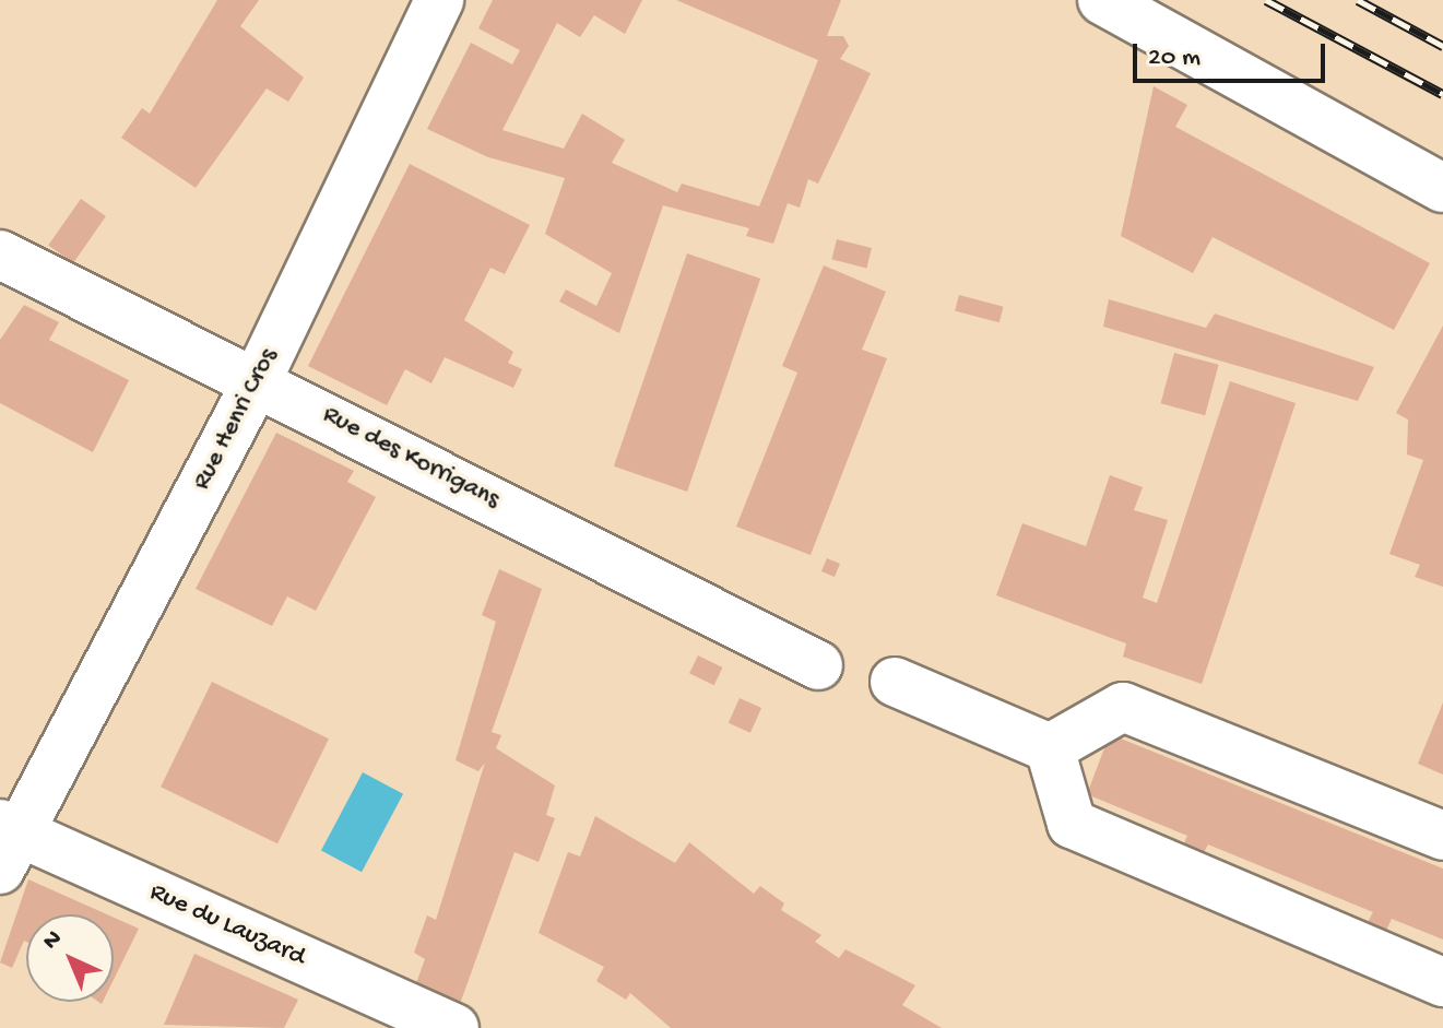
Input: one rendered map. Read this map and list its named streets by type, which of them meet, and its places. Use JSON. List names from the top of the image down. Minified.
{"streets":{"street":["Rue Henri Cros","Rue des Korrigans","Rue du Lauzard"]},"crossings":[["Rue Henri Cros","Rue des Korrigans"],["Rue Henri Cros","Rue du Lauzard"]],"scale_bar":"20 m","north":"top left"}
